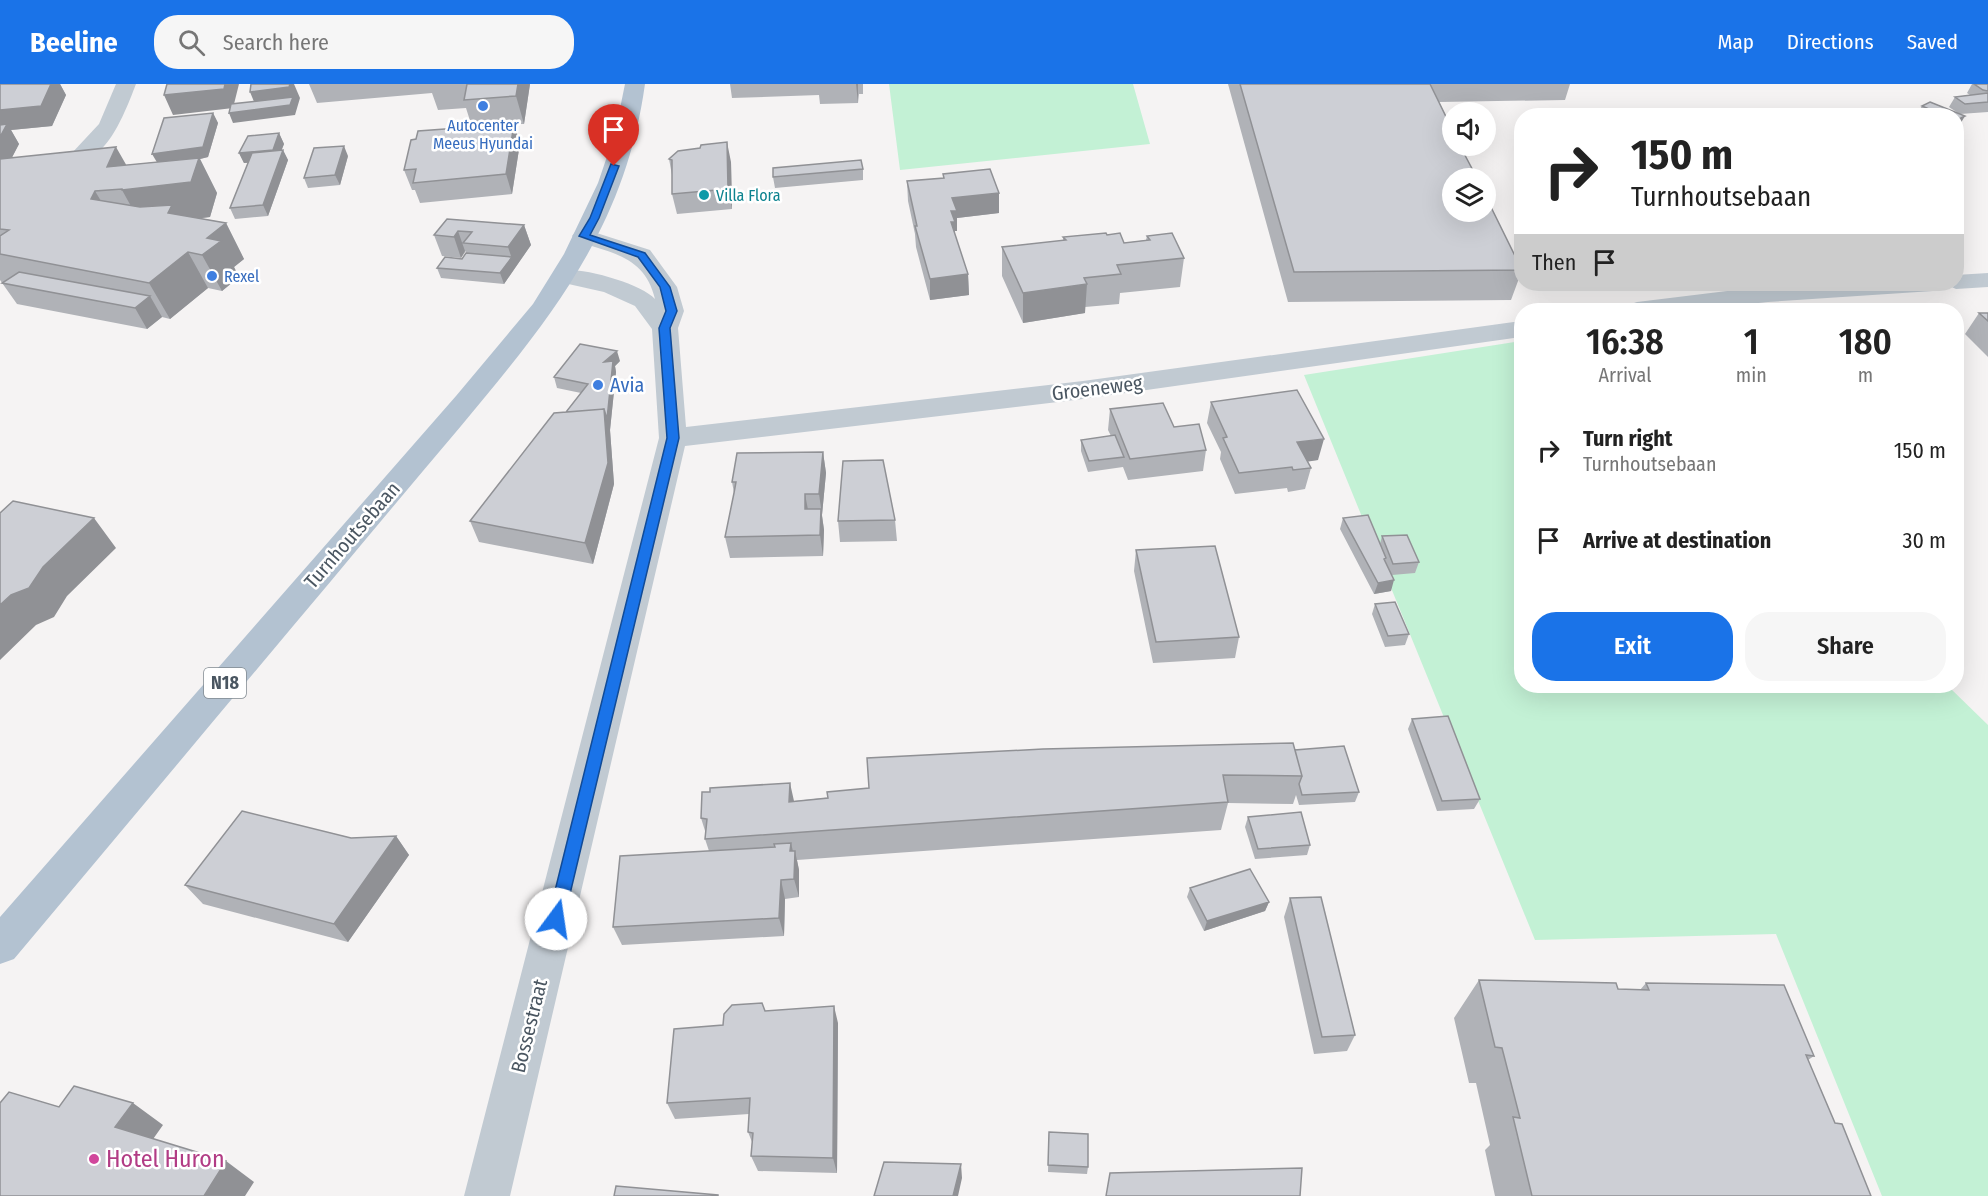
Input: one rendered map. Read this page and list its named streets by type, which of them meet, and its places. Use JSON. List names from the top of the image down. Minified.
{"streets":{"main road":["Turnhoutsebaan","N18"],"street":["Groeneweg","Bossestraat"]},"crossings":[["Groeneweg","Bossestraat"],["Turnhoutsebaan","Bossestraat"]],"places":["Autocenter Meeus Hyundai","Villa Flora","Rexel","Avia","Hotel Huron"],"page":{"header":"Beeline","search":"Search here","nav":["Map","Directions","Saved"],"turn":["150 m","Turnhoutsebaan"],"then":"Then","eta":["16:38","Arrival","1","min","180","m"],"list":[{"name":"Turn right","note":"Turnhoutsebaan","value":"150 m"},{"name":"Arrive at destination","value":"30 m"}],"buttons":["Exit","Share"]}}
